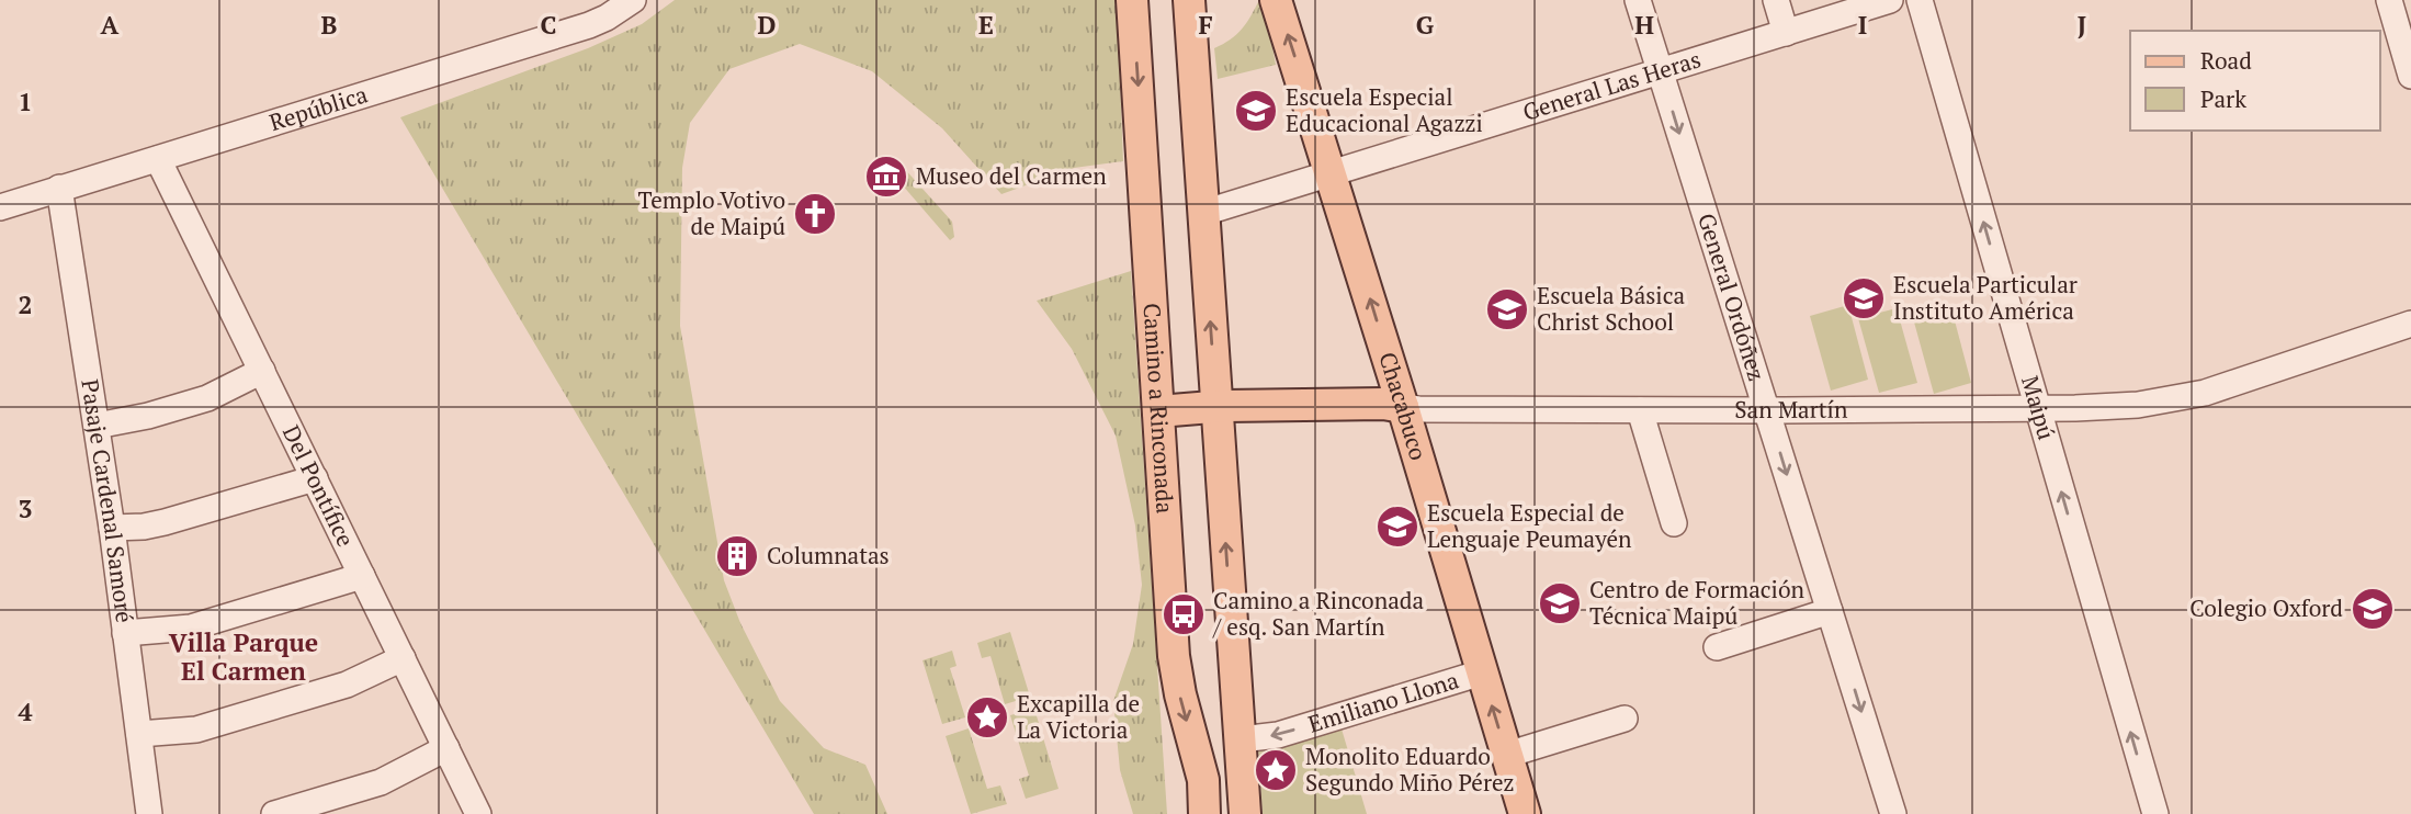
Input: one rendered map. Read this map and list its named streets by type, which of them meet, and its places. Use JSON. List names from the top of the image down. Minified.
{"streets":{"main road":["Chacabuco","Camino a Rinconada","San Martín"],"street":["General Las Heras","República","General Ordóñez","Maipú","Del Pontífice","Pasaje Cardenal Samoré","Emiliano Llona"]},"crossings":[["General Las Heras","General Ordóñez"],["General Las Heras","Chacabuco"],["República","Del Pontífice"],["República","Pasaje Cardenal Samoré"],["General Ordóñez","San Martín"],["Chacabuco","San Martín"],["Chacabuco","Emiliano Llona"],["Maipú","San Martín"],["Camino a Rinconada","San Martín"]],"one_way":["General Ordóñez","Maipú","Emiliano Llona"],"districts":["Villa Parque El Carmen"],"places":{"school or university":["Escuela Especial Educacional Agazzi","Escuela Particular Instituto América","Escuela Básica Christ School","Escuela Especial de Lenguaje Peumayén","Centro de Formación Técnica Maipú","Colegio Oxford"],"museum":["Museo del Carmen"],"church":["Templo Votivo de Maipú"],"building":["Columnatas"],"bus stop":["Camino a Rinconada / esq. San Martín"],"place":["Excapilla de La Victoria","Monolito Eduardo Segundo Miño Pérez"]},"legend":["Road","Park"],"grid":{"columns":["A","B","C","D","E","F","G","H","I","J"],"rows":["1","2","3","4"]}}
